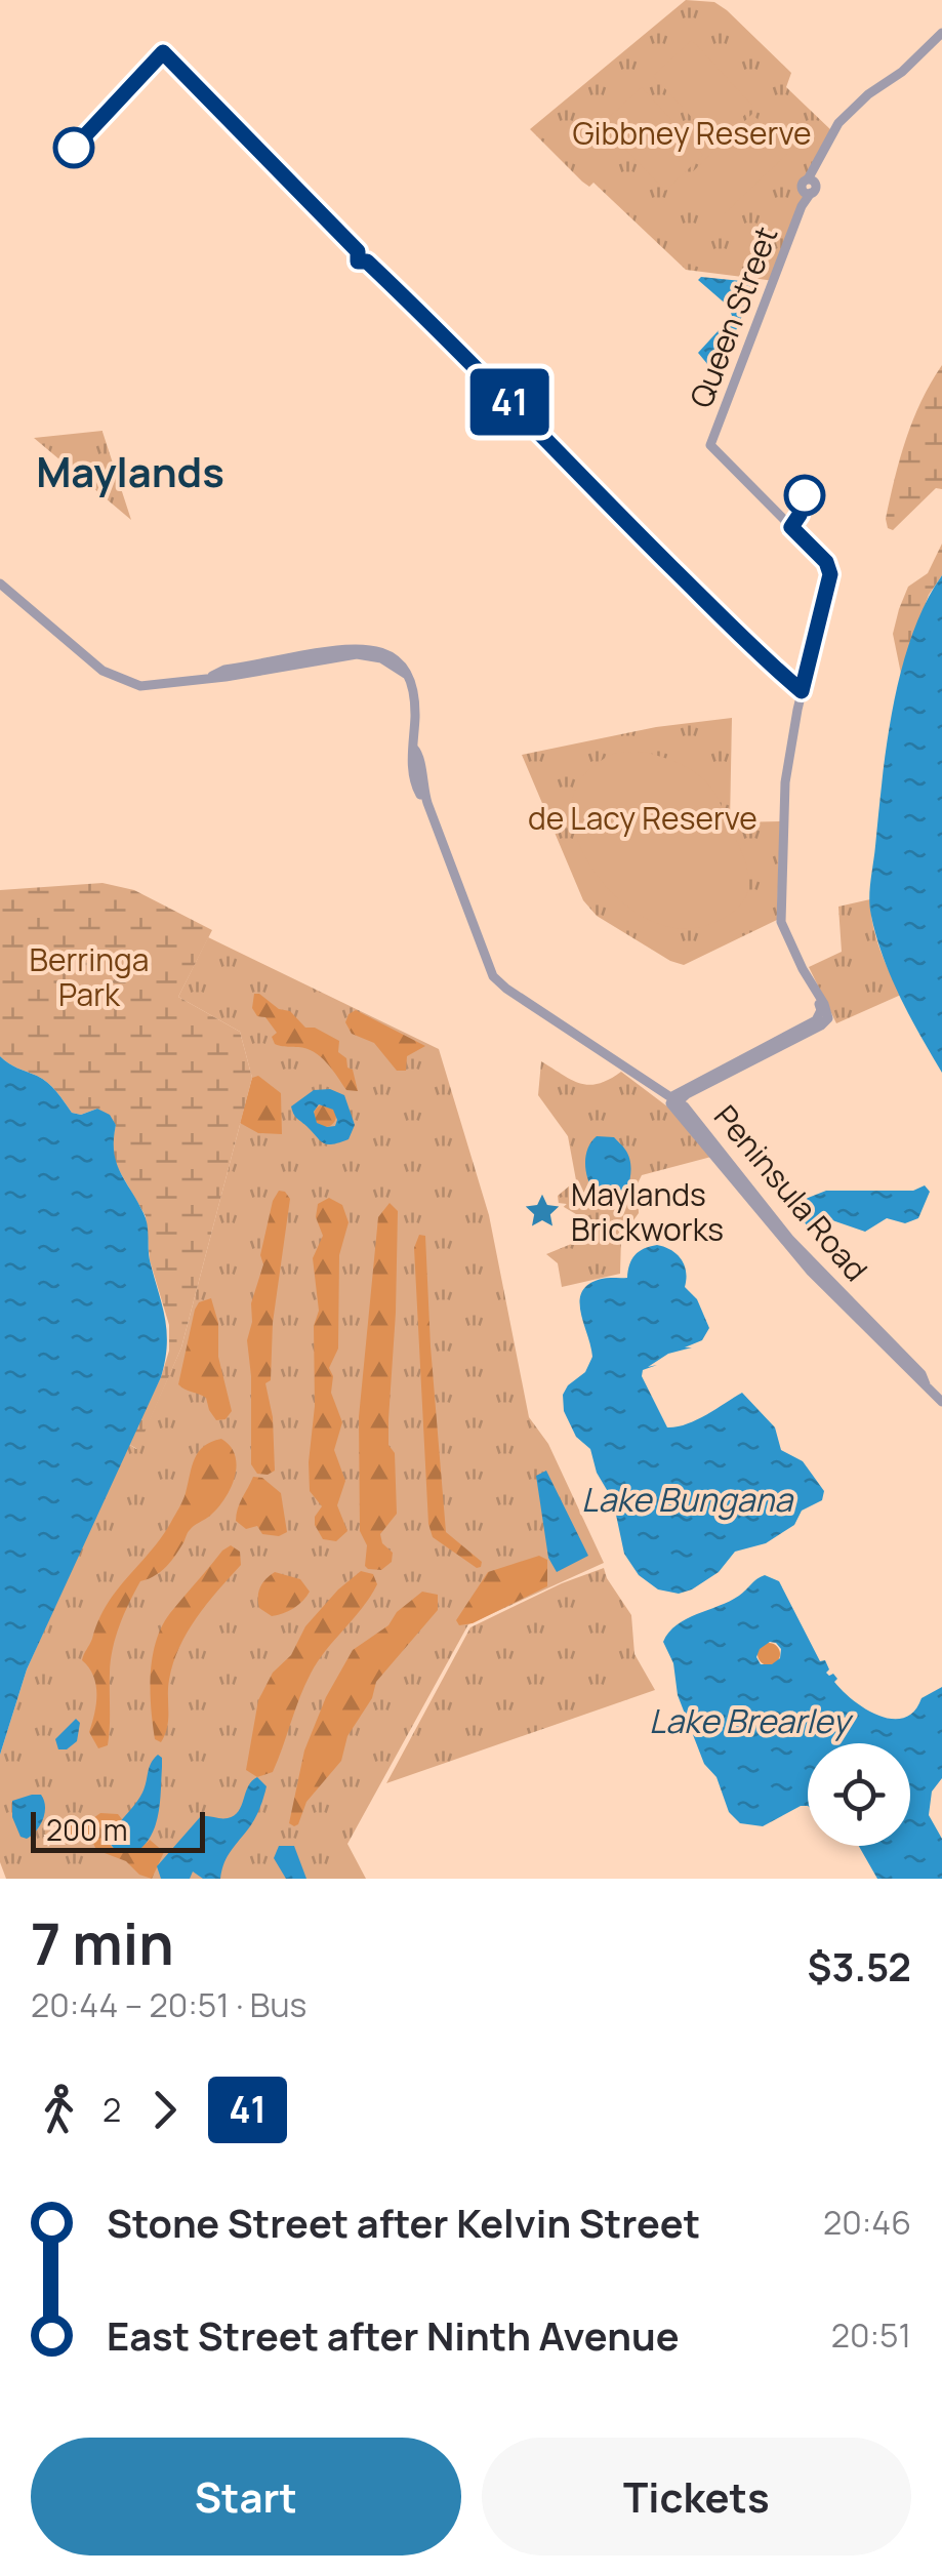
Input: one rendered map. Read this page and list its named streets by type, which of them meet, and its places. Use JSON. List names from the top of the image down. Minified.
{"streets":{"street":["Queen Street","Peninsula Road"]},"crossings":[["Queen Street","Peninsula Road"]],"districts":["Maylands"],"water":["Lake Bungana","Lake Brearley"],"parks":["Gibbney Reserve","de Lacy Reserve","Berringa Park"],"places":{"place":["Maylands Brickworks"]},"lines":["bus line 41"],"scale_bar":"200 m","page":{"on_map":"41","scale":"200 m","heading":["7 min","20:44 – 20:51 · Bus","$3.52"],"legs":["2","41"],"list":[{"name":"Stone Street after Kelvin Street","value":"20:46"},{"name":"East Street after Ninth Avenue","value":"20:51"}],"buttons":["Start","Tickets"]}}
